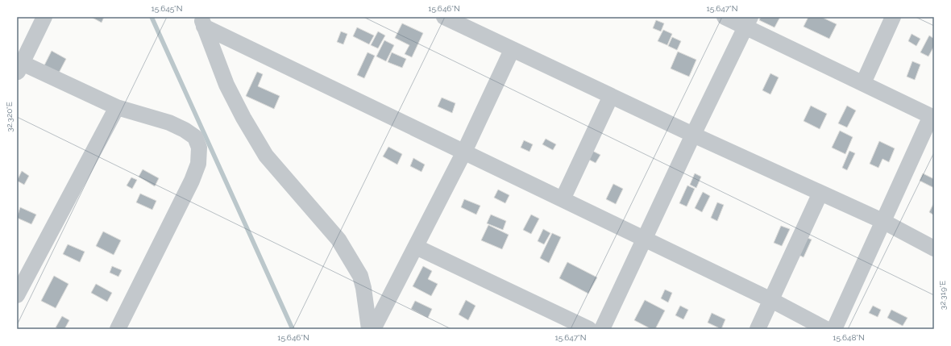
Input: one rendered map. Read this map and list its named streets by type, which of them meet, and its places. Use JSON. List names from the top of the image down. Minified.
{"coordinates":["15.645°N","15.646°N","15.647°N","32.320°E","32.319°E","15.648°N"]}
